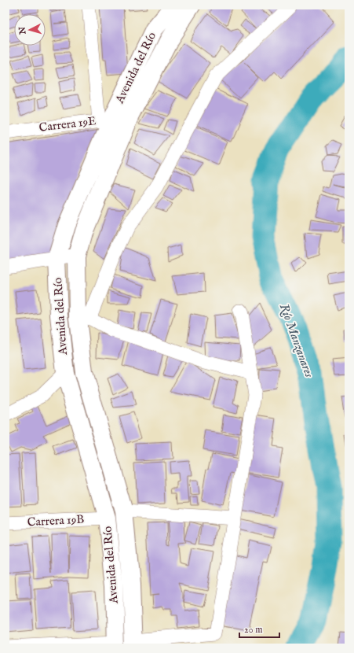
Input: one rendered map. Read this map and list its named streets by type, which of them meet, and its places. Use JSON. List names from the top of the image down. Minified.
{"streets":{"main road":["Avenida del Río"],"street":["Carrera 19E","Carrera 19B"]},"crossings":[["Avenida del Río","Carrera 19E"],["Avenida del Río","Carrera 19B"]],"water":["Río Manzanares"],"scale_bar":"20 m","north":"left"}
